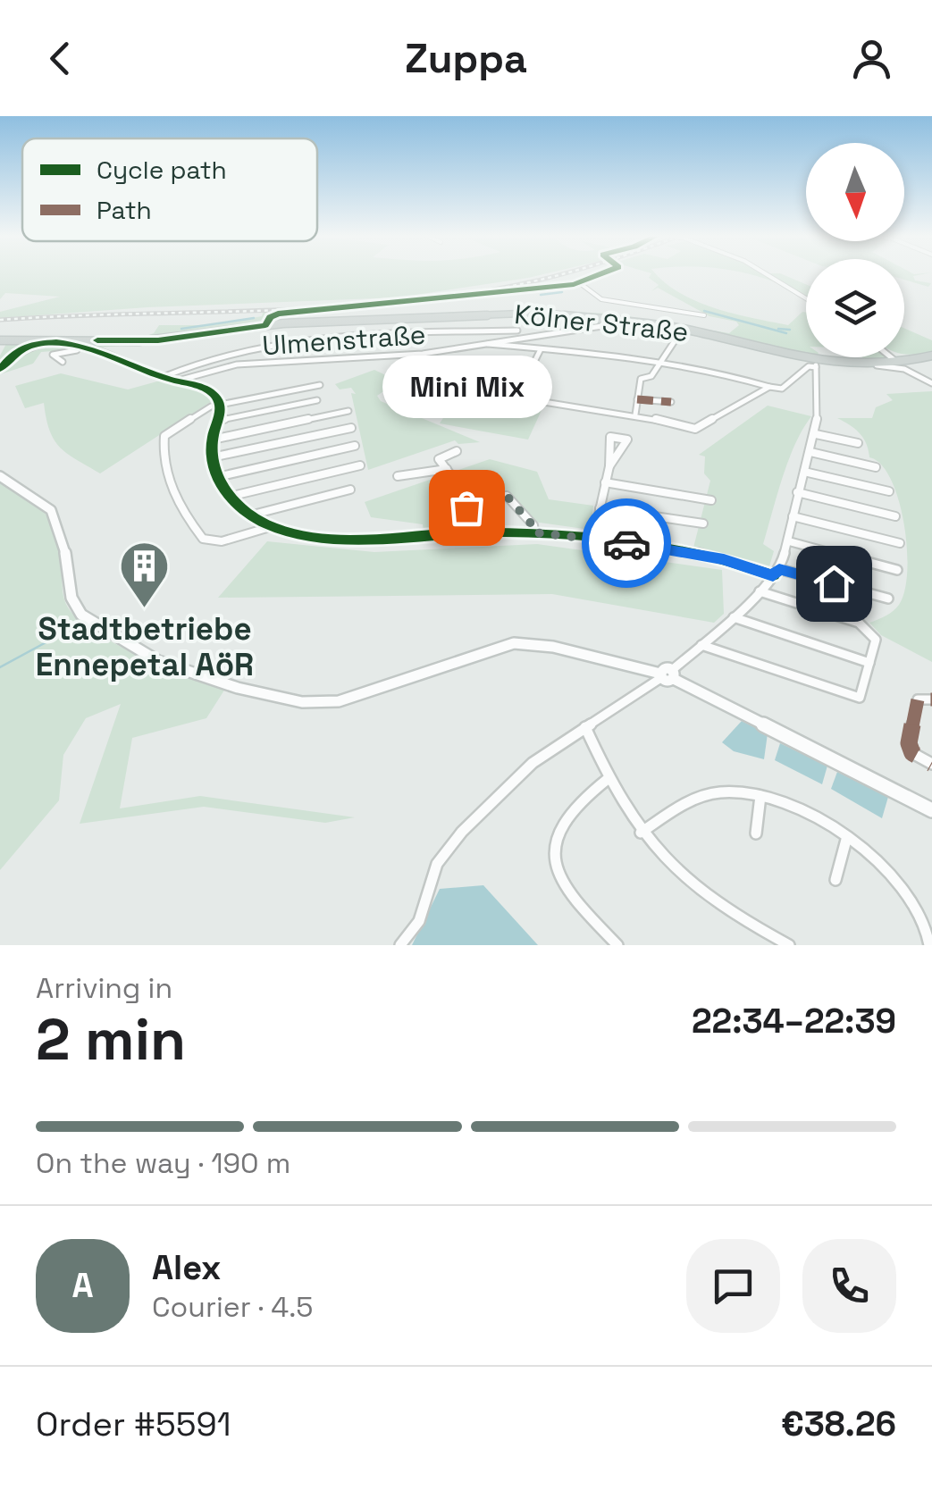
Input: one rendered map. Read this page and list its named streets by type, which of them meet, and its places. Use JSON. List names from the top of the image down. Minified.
{"streets":{"main road":["Kölner Straße"],"street":["Ulmenstraße"]},"places":{"other":["Mini Mix"],"building":["Stadtbetriebe Ennepetal AöR"]},"legend":["Cycle path","Path"],"north":"bottom","page":{"header":"Zuppa","bubble":"Mini Mix","heading":["2 min","Arriving in","22:34–22:39"],"panel":["Alex","Courier · 4.5","Order #5591","€38.26"],"bar":"On the way · 190 m","round":"A"}}
